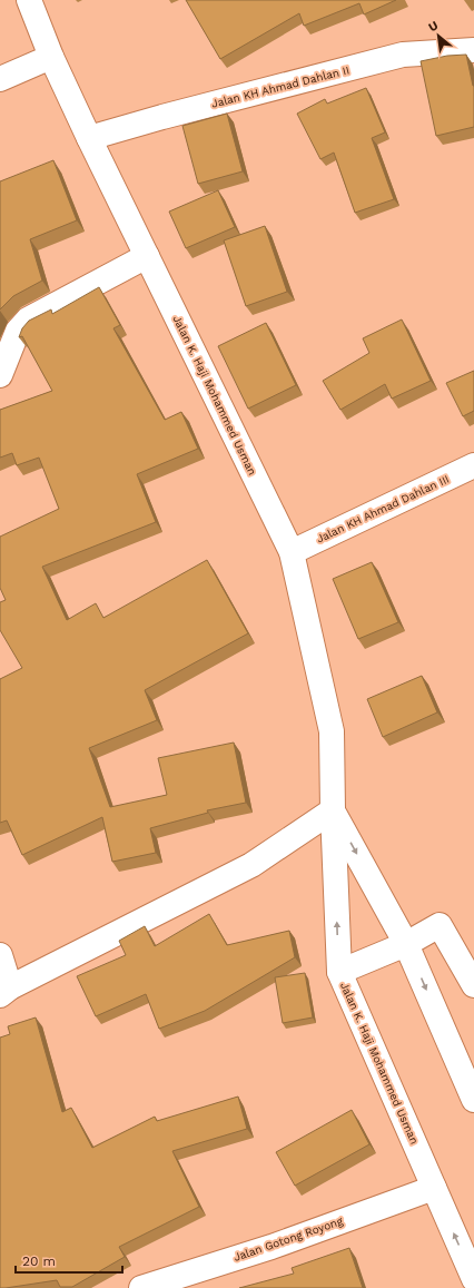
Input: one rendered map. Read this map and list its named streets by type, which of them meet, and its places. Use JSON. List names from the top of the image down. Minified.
{"streets":{"street":["Jalan KH Ahmad Dahlan II","Jalan K. Haji Mohammed Usman","Jalan KH Ahmad Dahlan III","Jalan Gotong Royong"]},"crossings":[["Jalan KH Ahmad Dahlan II","Jalan K. Haji Mohammed Usman"],["Jalan K. Haji Mohammed Usman","Jalan KH Ahmad Dahlan III"],["Jalan K. Haji Mohammed Usman","Jalan Gotong Royong"]],"scale_bar":"20 m","north":"top left"}
